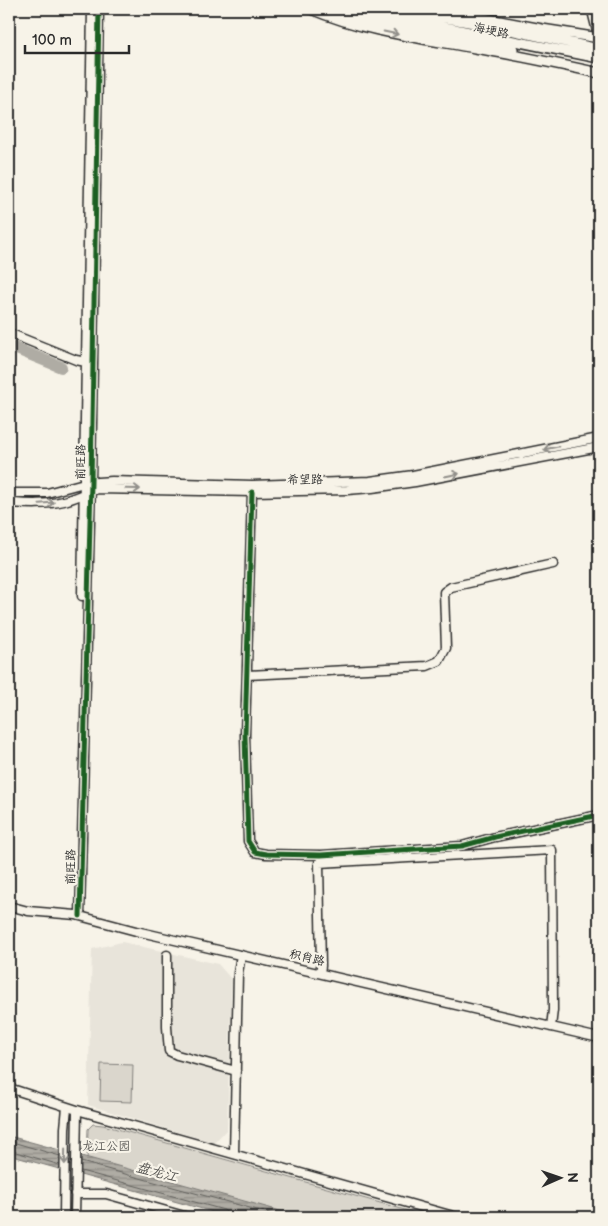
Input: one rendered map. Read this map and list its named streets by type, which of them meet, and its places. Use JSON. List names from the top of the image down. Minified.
{"streets":{"main road":["海埂路"],"street":["前旺路","希望路","积肖路"]},"crossings":[["前旺路","希望路"],["前旺路","积肖路"]],"water":["盘龙江"],"parks":["龙江公园"],"scale_bar":"100 m","north":"right"}
